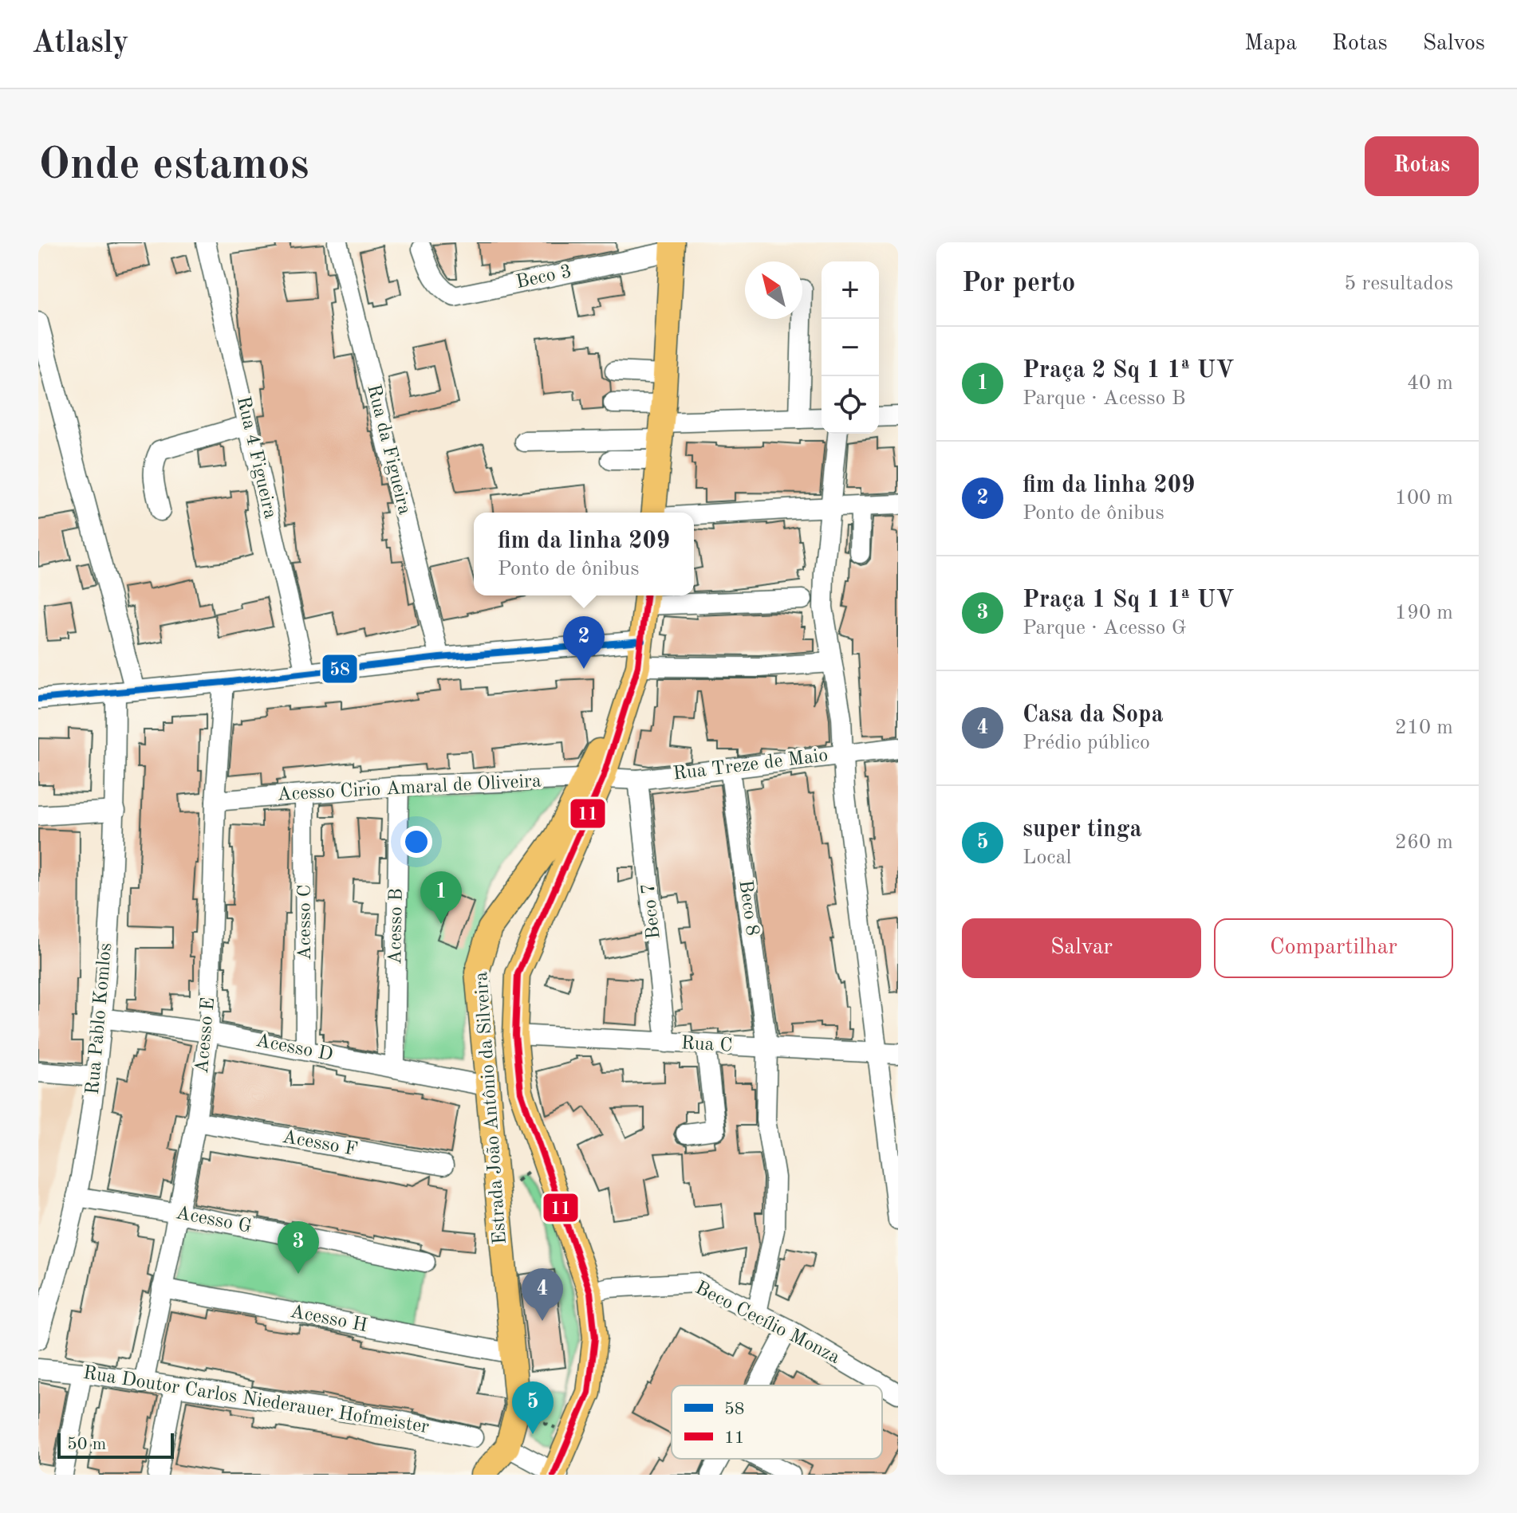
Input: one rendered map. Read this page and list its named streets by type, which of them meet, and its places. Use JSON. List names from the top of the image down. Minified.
{"streets":{"main road":["Estrada João Antônio da Silveira"],"street":["Beco 3","Rua da Figueira","Rua 4 Figueira","Rua Treze de Maio","Acesso Cirio Amaral de Oliveira","Beco 8","Beco 7","Acesso C","Acesso B","Rua Pablo Komlos","Acesso E","Rua C","Acesso D","Acesso F","Acesso G","Acesso H","Beco Cecílio Monza","Rua Doutor Carlos Niederauer Hofmeister"]},"crossings":[["Rua Treze de Maio","Acesso Cirio Amaral de Oliveira"],["Rua Treze de Maio","Beco 8"],["Rua Treze de Maio","Beco 7"],["Rua Treze de Maio","Estrada João Antônio da Silveira"],["Acesso Cirio Amaral de Oliveira","Acesso C"],["Acesso Cirio Amaral de Oliveira","Acesso B"],["Acesso Cirio Amaral de Oliveira","Acesso E"],["Acesso Cirio Amaral de Oliveira","Estrada João Antônio da Silveira"],["Beco 8","Rua C"],["Beco 8","Beco Cecílio Monza"],["Beco 7","Rua C"],["Acesso C","Acesso D"],["Acesso B","Acesso D"],["Rua Pablo Komlos","Acesso D"],["Rua Pablo Komlos","Acesso G"],["Acesso E","Acesso D"],["Acesso E","Acesso F"],["Acesso E","Acesso G"],["Acesso E","Acesso H"],["Acesso E","Rua Doutor Carlos Niederauer Hofmeister"],["Rua C","Estrada João Antônio da Silveira"],["Acesso D","Estrada João Antônio da Silveira"],["Estrada João Antônio da Silveira","Acesso H"],["Estrada João Antônio da Silveira","Beco Cecílio Monza"]],"lines":["transit line 11","transit line 58"],"legend":["58","11"],"scale_bar":"50 m","north":"top left","page":{"header":"Atlasly","nav":["Mapa","Rotas","Salvos"],"buttons":["Rotas",["Salvar","Compartilhar"]],"title":"Onde estamos","heading":["Por perto","5 resultados"],"map_buttons":["+","−"],"list":[{"mark":"1","name":"Praça 2 Sq 1 1ª UV","note":"Parque · Acesso B","value":"40 m"},{"mark":"2","name":"fim da linha 209","note":"Ponto de ônibus","value":"100 m"},{"mark":"3","name":"Praça 1 Sq 1 1ª UV","note":"Parque · Acesso G","value":"190 m"},{"mark":"4","name":"Casa da Sopa","note":"Prédio público","value":"210 m"},{"mark":"5","name":"super tinga","note":"Local","value":"260 m"}],"popup":["fim da linha 209","Ponto de ônibus"],"pins":["2","1","3","4","5"],"scale":"50 m"}}
